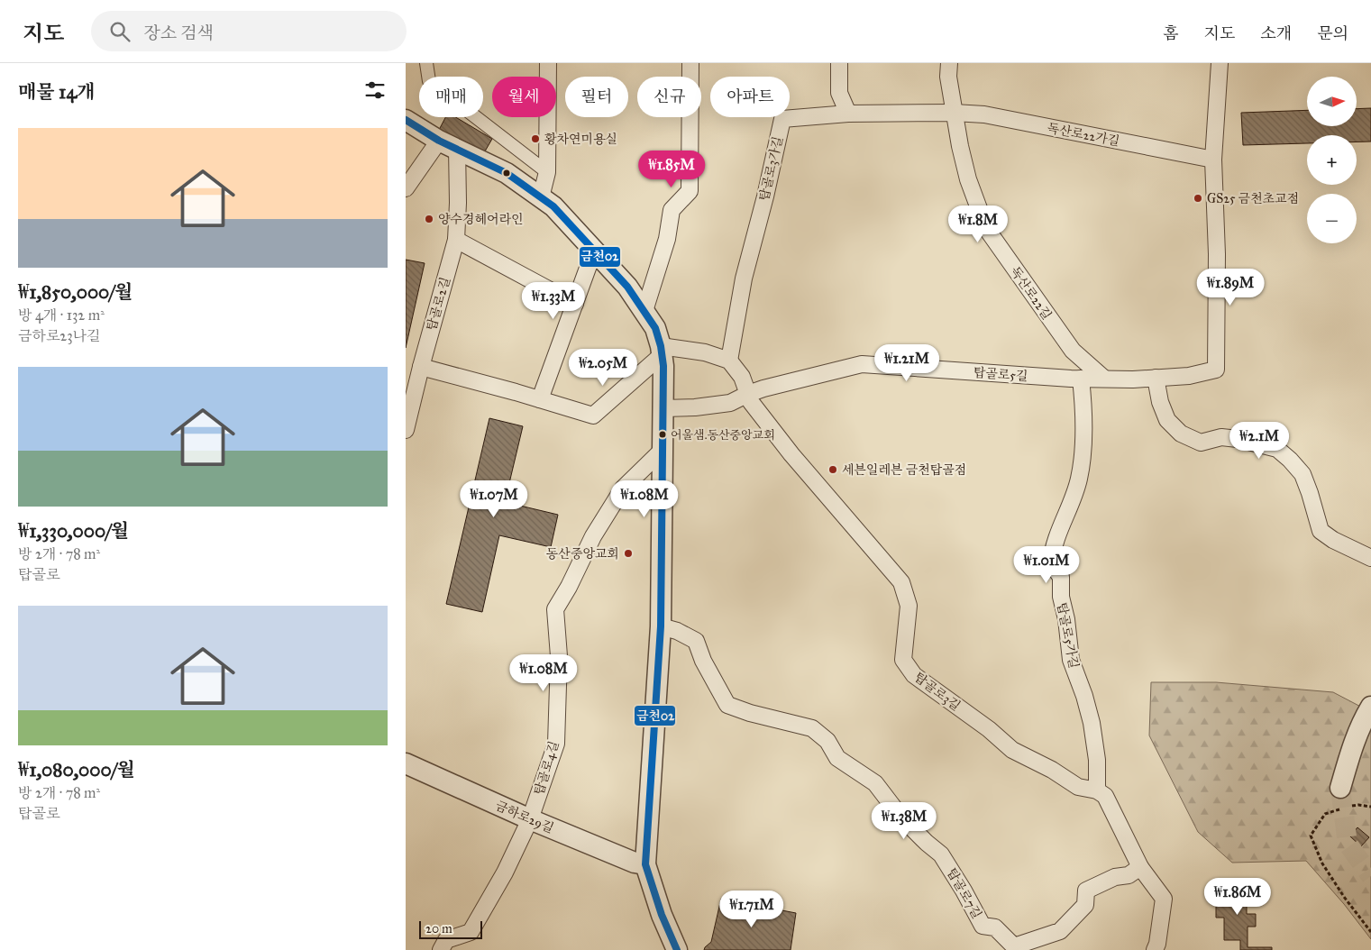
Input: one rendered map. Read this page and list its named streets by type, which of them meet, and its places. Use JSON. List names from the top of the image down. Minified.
{"streets":{"street":["독산로22가길","탑골로3가길","독산로22길","탑골로2길","탑골로5길","탑골로5가길","탑골로3길","탑골로4길","금하로29길","탑골로7길"]},"crossings":[["독산로22가길","탑골로3가길"],["독산로22가길","독산로22길"],["독산로22가길","탑골로5길"],["탑골로3가길","독산로22길"],["탑골로3가길","탑골로3길"],["독산로22길","탑골로5길"],["탑골로5길","탑골로5가길"],["탑골로5길","탑골로3길"],["탑골로5가길","탑골로3길"],["탑골로4길","금하로29길"]],"places":["황차연미용실","GS25 금천초교점","양수경헤어라인","어울샘.동산중앙교회","세븐일레븐 금천탑골점","동산중앙교회"],"lines":["transit line 금천02"],"scale_bar":"20 m","north":"right","page":{"header":"지도","search":"장소 검색","nav":["홈","지도","소개","문의"],"heading":"매물 14개","map_buttons":["+","−"],"chip":["매매","월세","필터","신규","아파트"],"list":[{"name":"₩1,850,000/월","note":"방 4개 · 132 m² · 금하로23나길"},{"name":"₩1,330,000/월","note":"방 2개 · 78 m² · 탑골로"},{"name":"₩1,080,000/월","note":"방 2개 · 78 m² · 탑골로"}],"price":["₩1.85M","₩1.8M","₩1.89M","₩1.33M","₩1.21M","₩2.05M","₩2.1M","₩1.07M","₩1.08M","₩1.01M","₩1.08M","₩1.38M","₩1.86M","₩1.71M"],"scale":"20 m"}}
